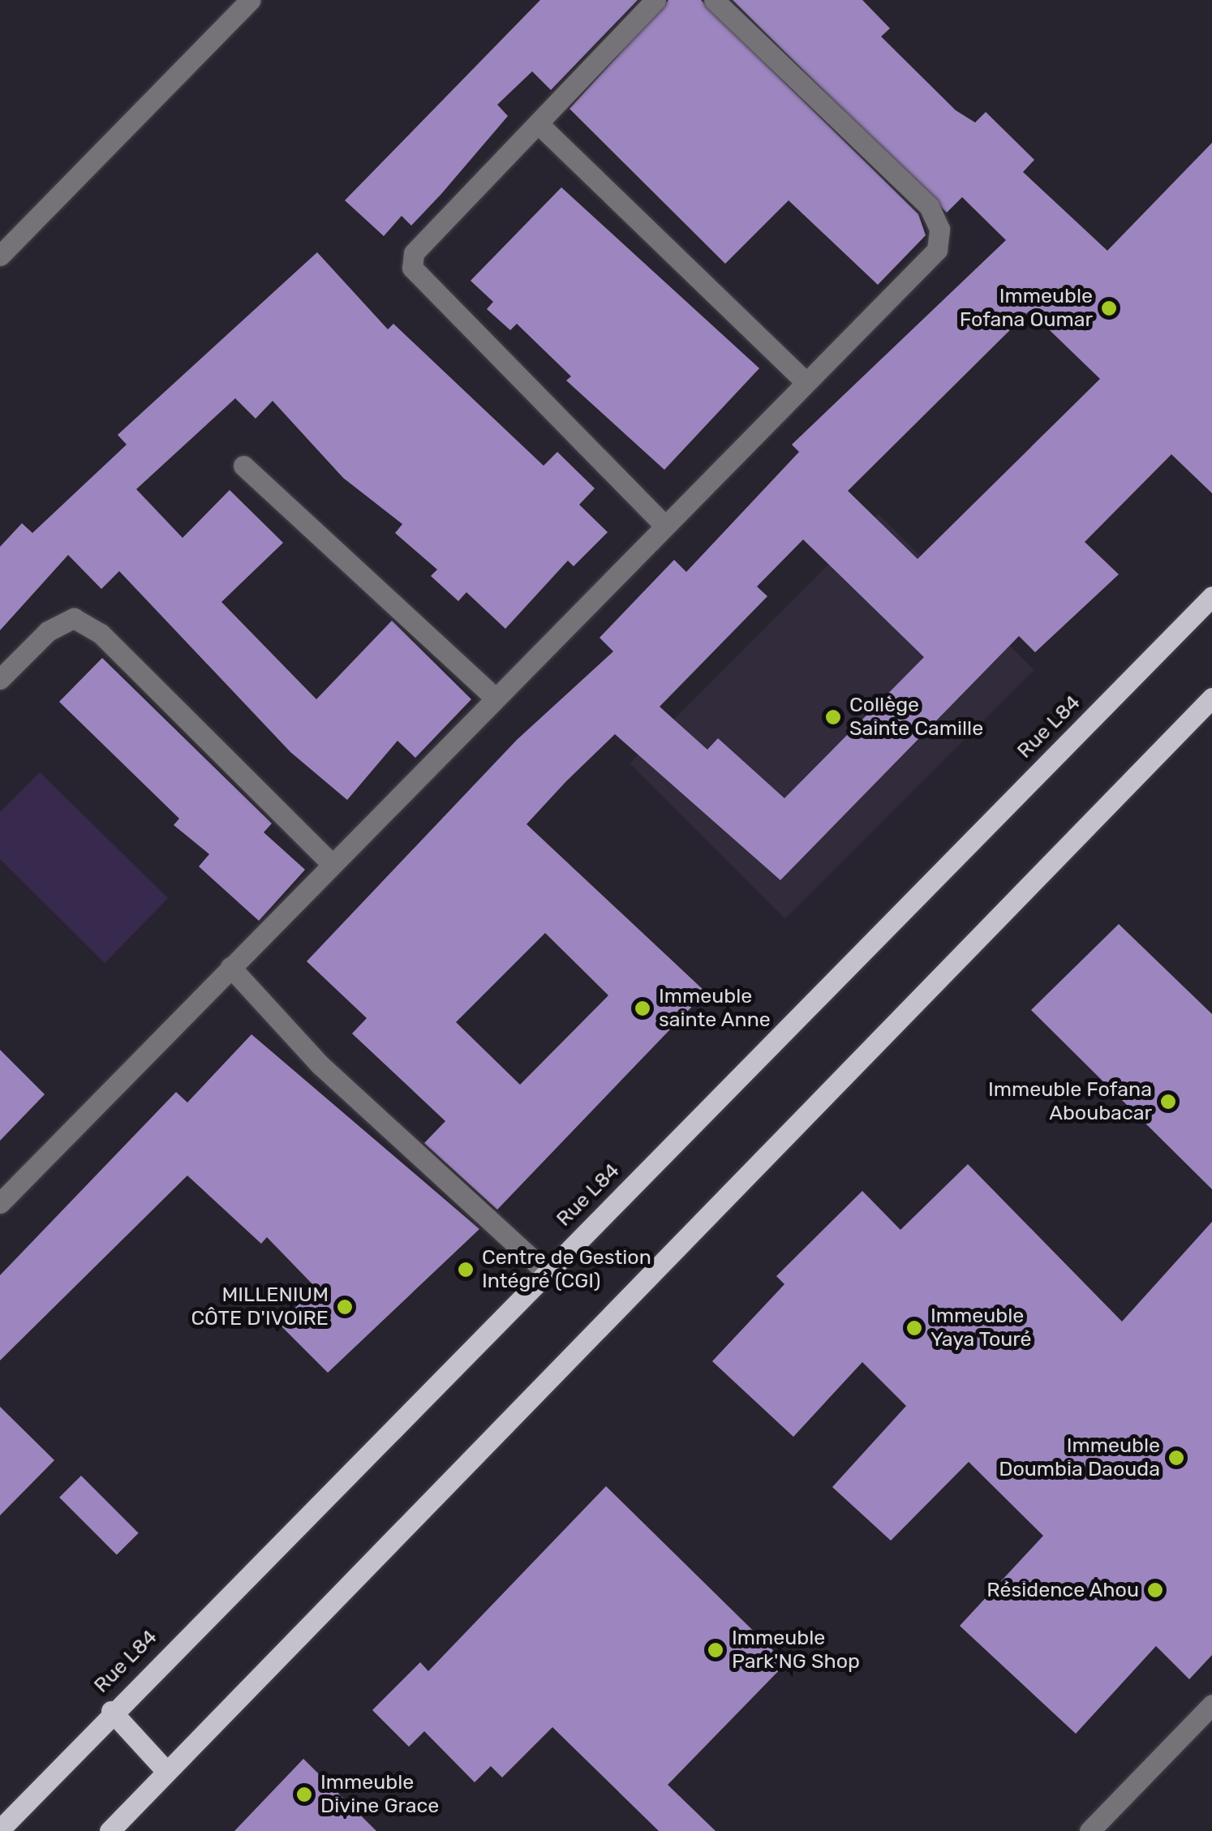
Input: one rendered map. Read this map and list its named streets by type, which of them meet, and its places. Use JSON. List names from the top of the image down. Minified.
{"streets":{"main road":["Rue L84"]},"places":["Immeuble Fofana Oumar","Collège Sainte Camille","Immeuble sainte Anne","Immeuble Fofana Aboubacar","Centre de Gestion Intégré (CGI)","MILLENIUM CÔTE D'IVOIRE","Immeuble Yaya Touré","Immeuble Doumbia Daouda","Résidence Ahou","Immeuble Park'NG Shop","Immeuble Divine Grace"]}
